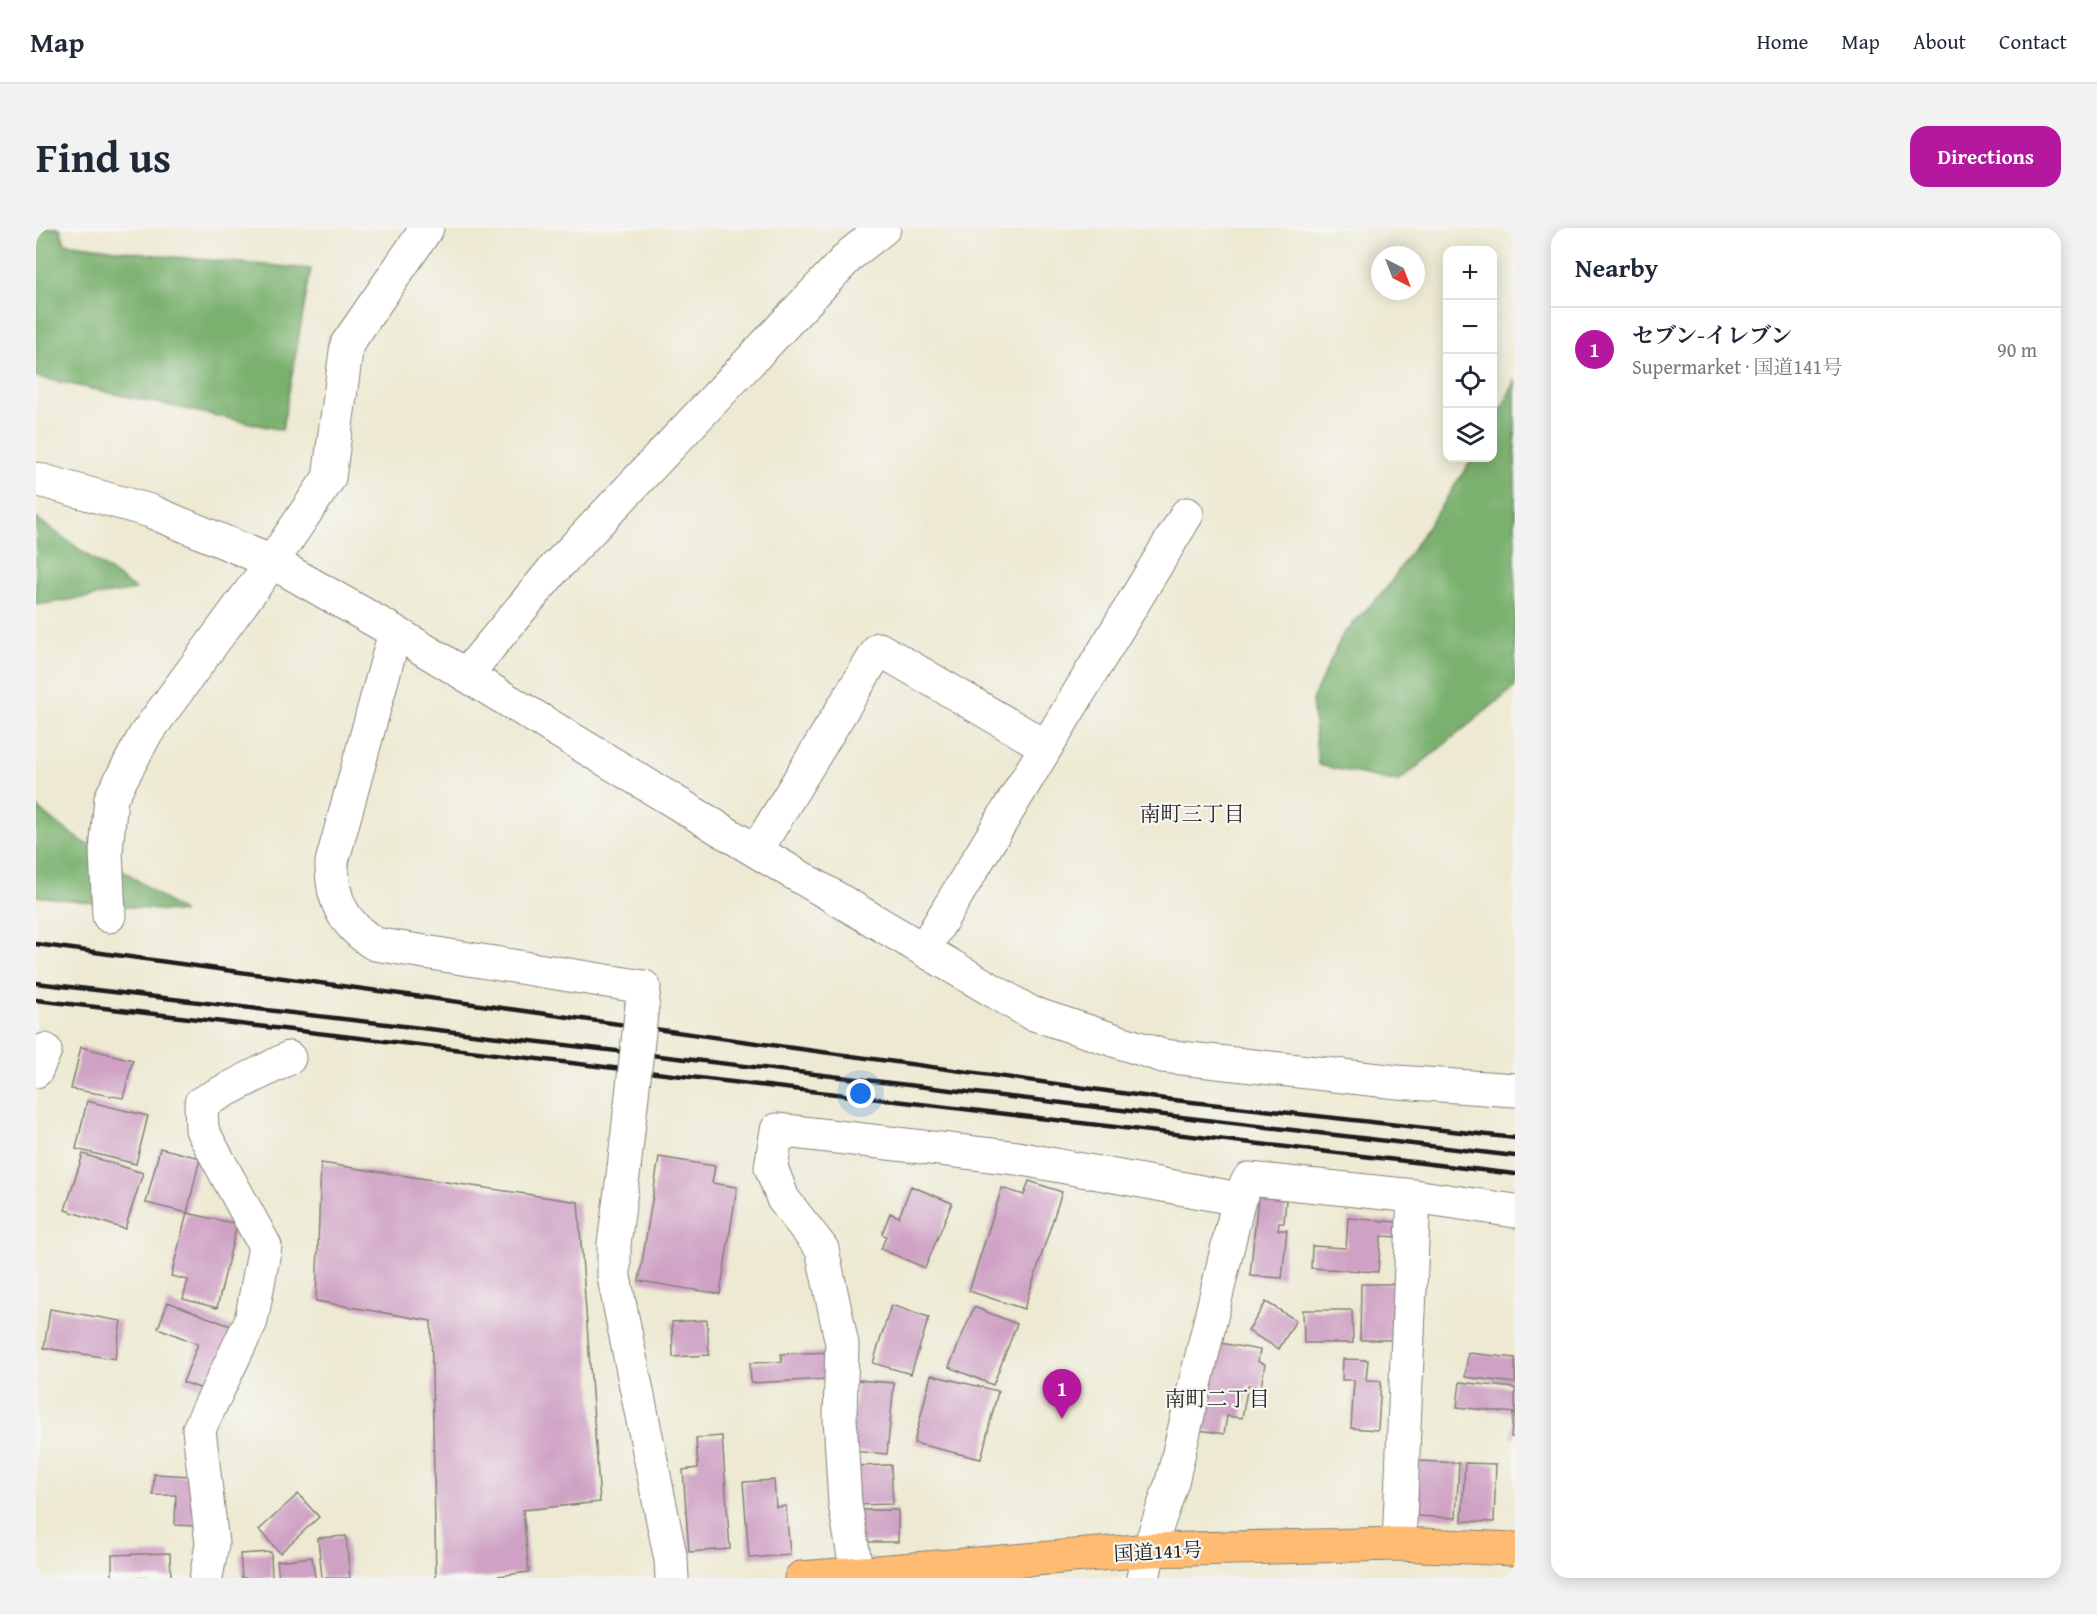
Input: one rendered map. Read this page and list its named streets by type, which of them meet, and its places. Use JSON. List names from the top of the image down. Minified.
{"streets":{"highway":["国道141号"]},"districts":["南町三丁目","南町二丁目"],"north":"bottom right","page":{"header":"Map","nav":["Home","Map","About","Contact"],"title":"Find us","buttons":"Directions","heading":"Nearby","map_buttons":["+","−"],"list":[{"mark":"1","name":"セブン-イレブン","note":"Supermarket · 国道141号","value":"90 m"}],"pins":"1"}}
